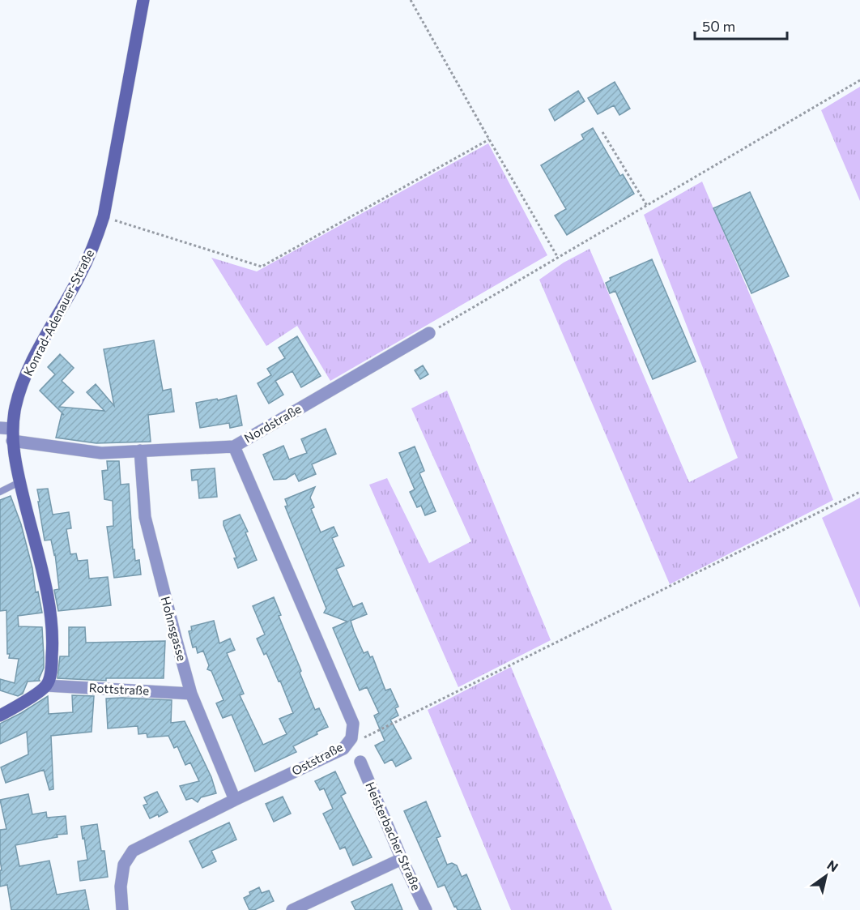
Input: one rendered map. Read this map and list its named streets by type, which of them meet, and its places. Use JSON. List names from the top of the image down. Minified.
{"streets":{"main road":["Konrad-Adenauer-Straße"],"street":["Nordstraße","Hohnsgasse","Rottstraße","Oststraße","Heisterbacher Straße"]},"crossings":[["Konrad-Adenauer-Straße","Nordstraße"],["Konrad-Adenauer-Straße","Rottstraße"],["Nordstraße","Hohnsgasse"],["Nordstraße","Oststraße"],["Hohnsgasse","Rottstraße"],["Hohnsgasse","Oststraße"]],"scale_bar":"50 m","north":"top right"}
